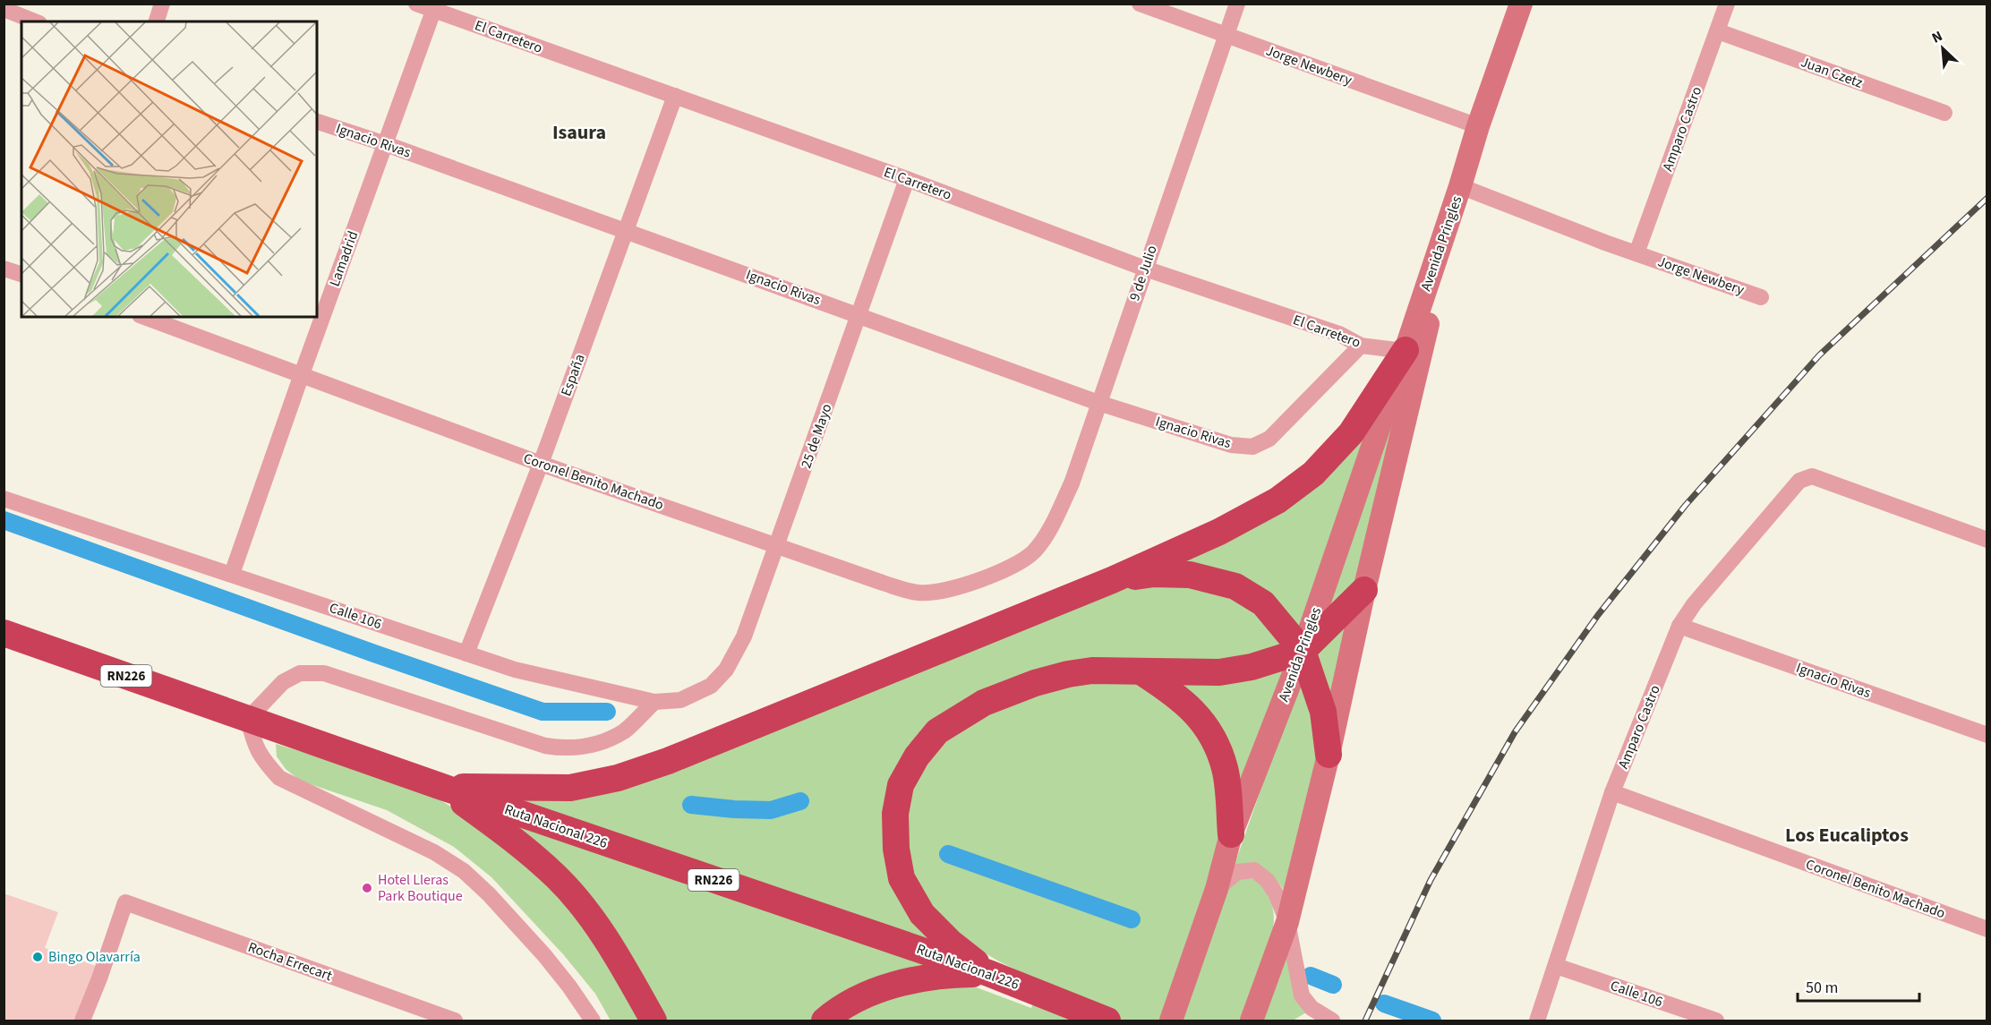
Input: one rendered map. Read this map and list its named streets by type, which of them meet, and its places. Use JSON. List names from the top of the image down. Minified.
{"streets":{"highway":["RN226","Ruta Nacional 226"],"main road":["Avenida Pringles"],"street":["El Carretero","Jorge Newbery","Juan Czetz","Amparo Castro","Ignacio Rivas","Lamadrid","9 de Julio","España","25 de Mayo","Coronel Benito Machado","Calle 106","Rocha Errecart"]},"crossings":[["El Carretero","Ignacio Rivas"],["El Carretero","Avenida Pringles"],["El Carretero","Lamadrid"],["El Carretero","9 de Julio"],["El Carretero","España"],["El Carretero","25 de Mayo"],["Jorge Newbery","Amparo Castro"],["Jorge Newbery","Avenida Pringles"],["Jorge Newbery","9 de Julio"],["Juan Czetz","Amparo Castro"],["Amparo Castro","Ignacio Rivas"],["Amparo Castro","Coronel Benito Machado"],["Amparo Castro","Calle 106"],["Ignacio Rivas","Lamadrid"],["Ignacio Rivas","9 de Julio"],["Ignacio Rivas","España"],["Ignacio Rivas","25 de Mayo"],["Lamadrid","Coronel Benito Machado"],["Lamadrid","Calle 106"],["9 de Julio","Coronel Benito Machado"],["España","Coronel Benito Machado"],["España","Calle 106"],["25 de Mayo","Coronel Benito Machado"],["25 de Mayo","Calle 106"]],"districts":["Isaura","Los Eucaliptos"],"places":["Hotel Lleras Park Boutique","Bingo Olavarría"],"scale_bar":"50 m","north":"top left"}
